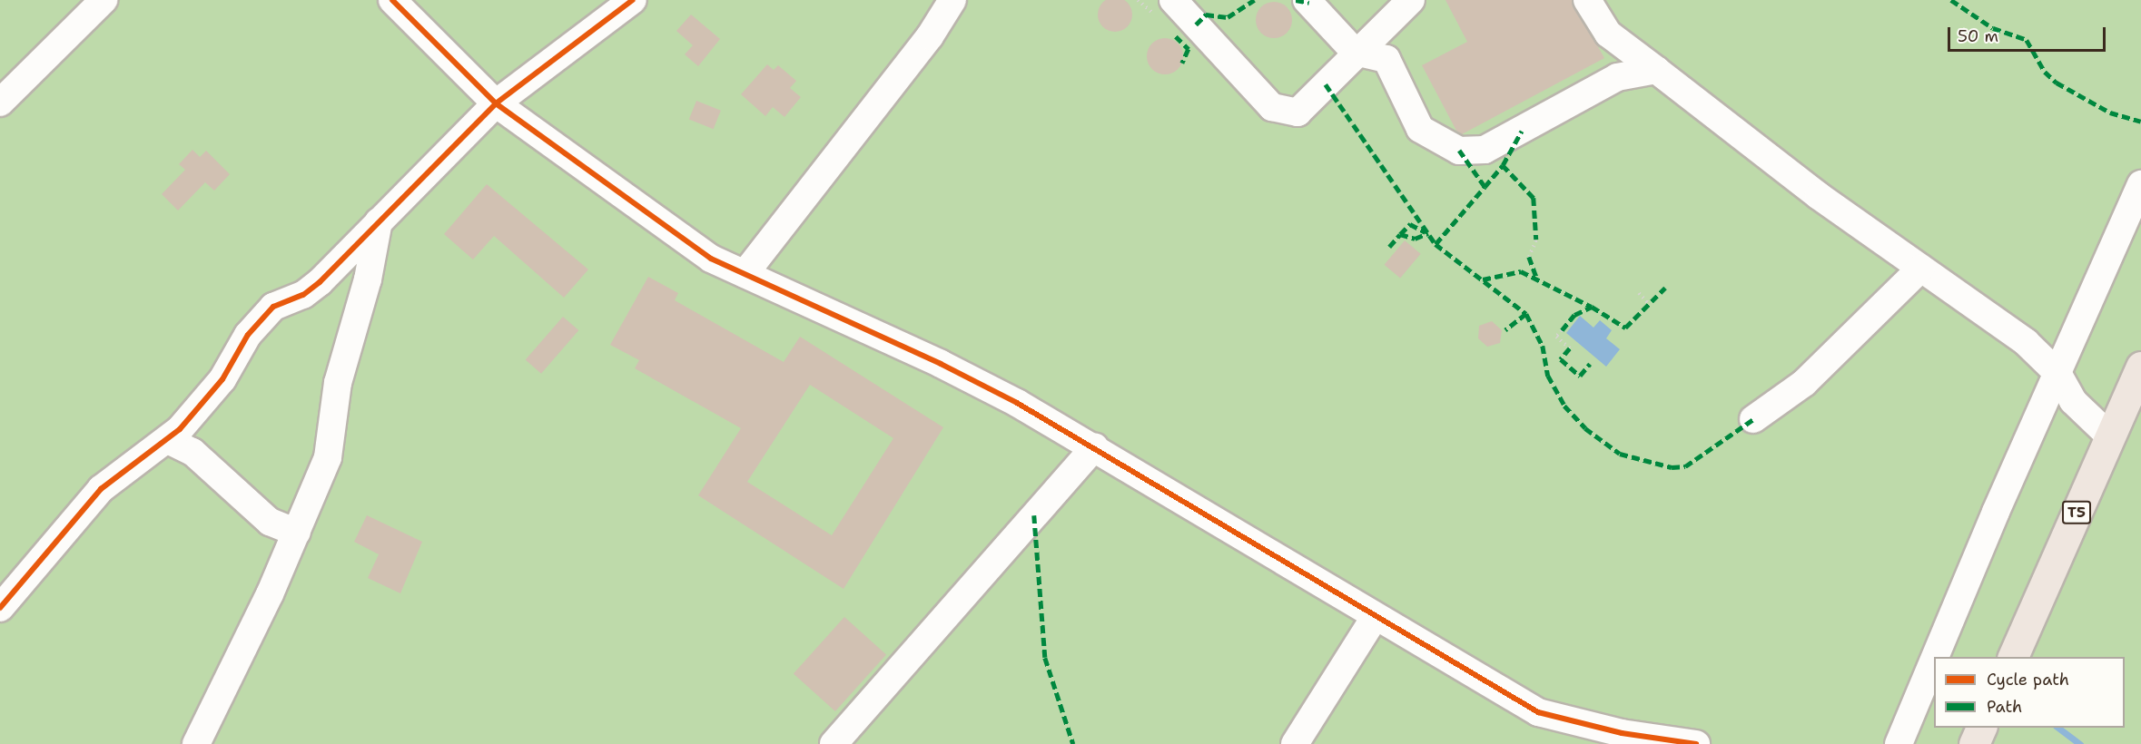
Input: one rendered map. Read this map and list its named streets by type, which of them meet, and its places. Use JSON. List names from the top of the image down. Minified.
{"streets":{"highway":["T5"]},"legend":["Cycle path","Path"],"scale_bar":"50 m"}
